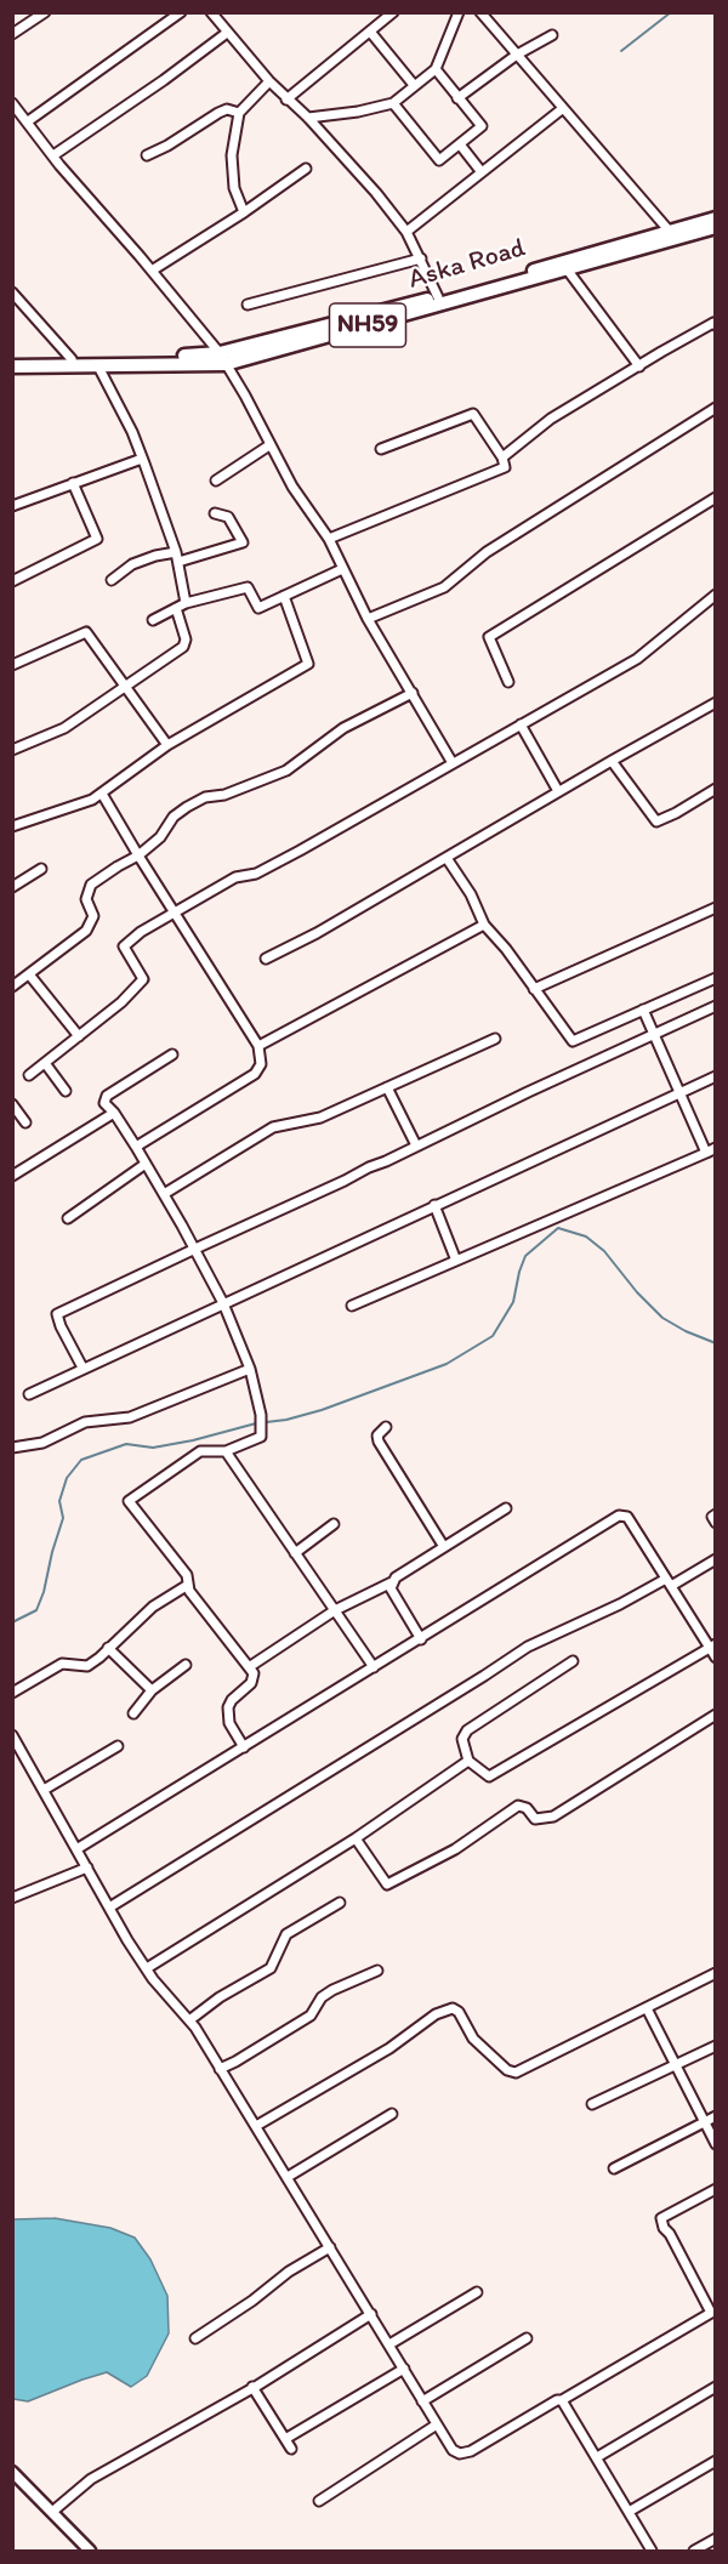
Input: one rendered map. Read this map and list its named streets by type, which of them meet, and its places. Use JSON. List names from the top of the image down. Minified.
{"streets":{"highway":["Aska Road","NH59"]},"crossings":[["Aska Road","NH59"]]}
